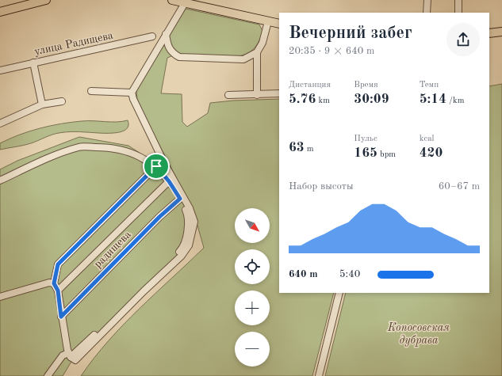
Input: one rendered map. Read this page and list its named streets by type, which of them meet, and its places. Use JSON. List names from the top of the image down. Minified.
{"streets":{"street":["улица Радищева","радищева"]},"parks":["Копосовская дубрава"],"north":"bottom right","page":{"heading":["Вечерний забег","20:35 · 9 × 640 m"],"stats":[["Дистанция","5.76 km"],["Время","30:09"],["Темп","5:14 /km"],["63 m"],["Пульс","165 bpm"],["kcal","420"]],"chart":["Набор высоты","60–67 m"],"map_buttons":["+","−"],"list":[{"name":"640 m","note":"5:40"}]}}
